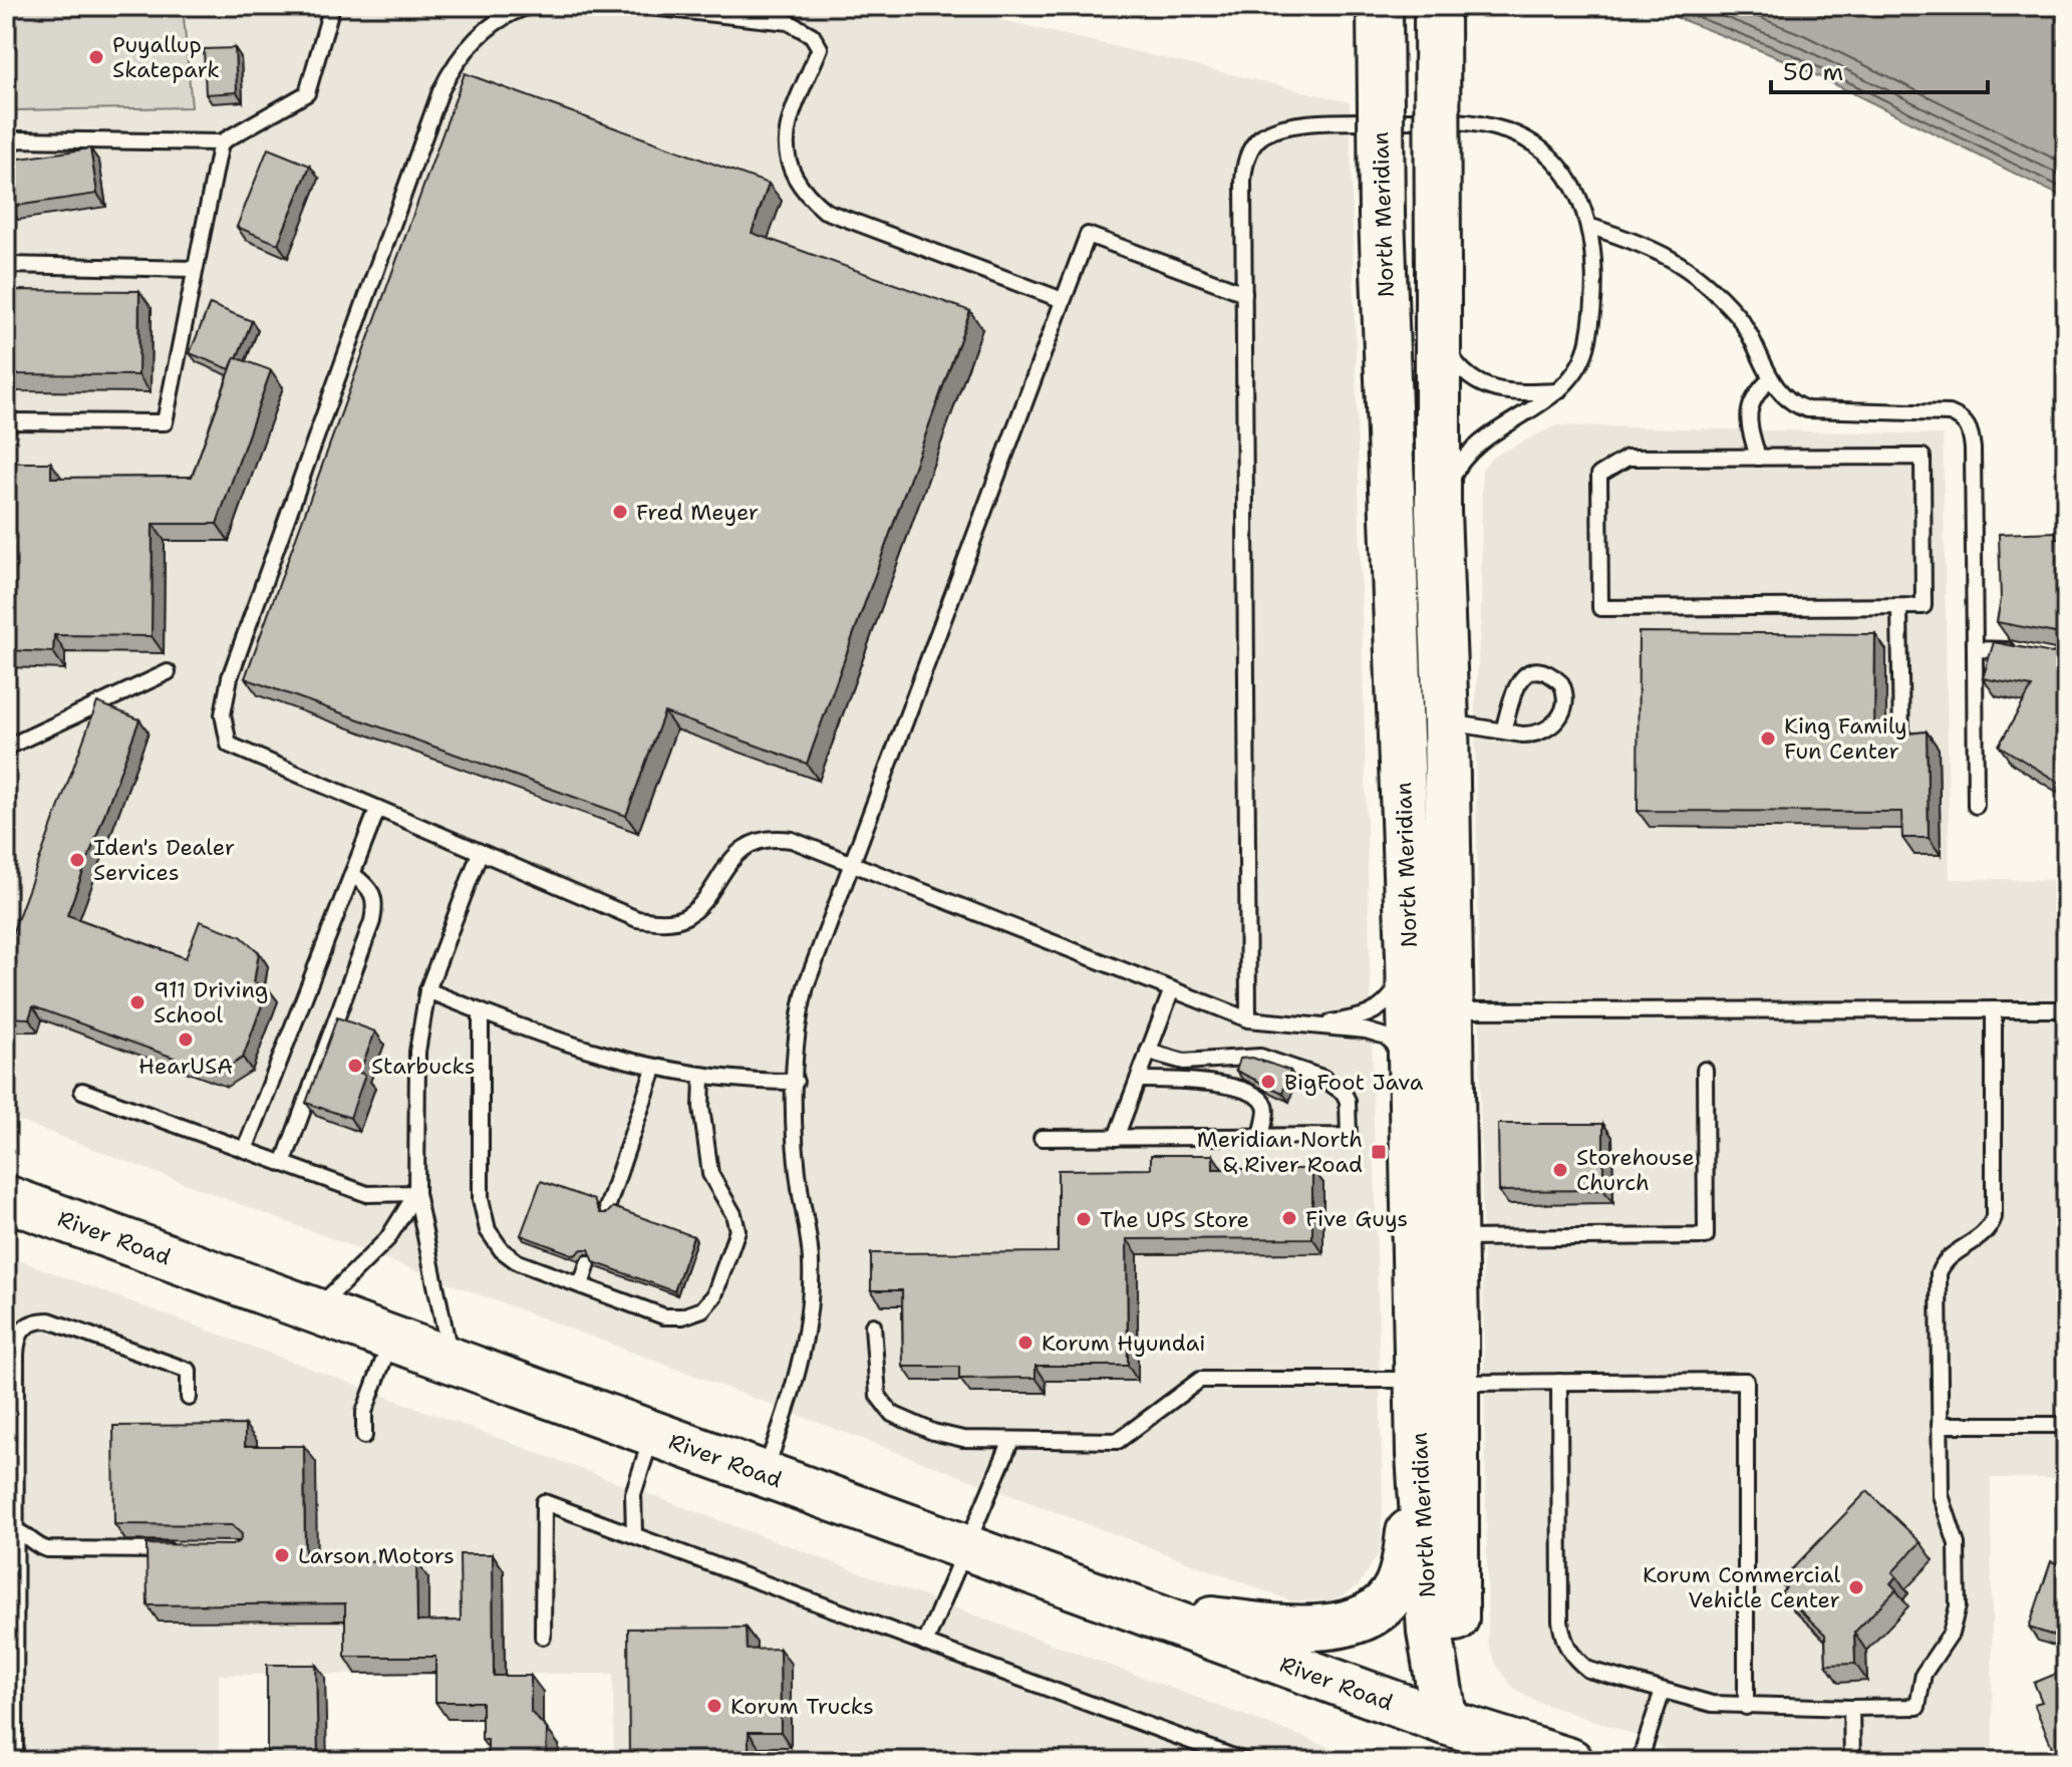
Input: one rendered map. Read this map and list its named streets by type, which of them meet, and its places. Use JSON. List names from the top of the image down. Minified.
{"streets":{"main road":["North Meridian","River Road"]},"crossings":[["North Meridian","River Road"]],"places":{"other":["Puyallup Skatepark","Fred Meyer","King Family Fun Center","Iden's Dealer Services","911 Driving School","HearUSA","Starbucks","BigFoot Java","Storehouse Church","Five Guys","The UPS Store","Korum Hyundai","Larson Motors","Korum Commercial Vehicle Center","Korum Trucks"],"transit":["Meridian North & River Road"]},"scale_bar":"50 m"}
